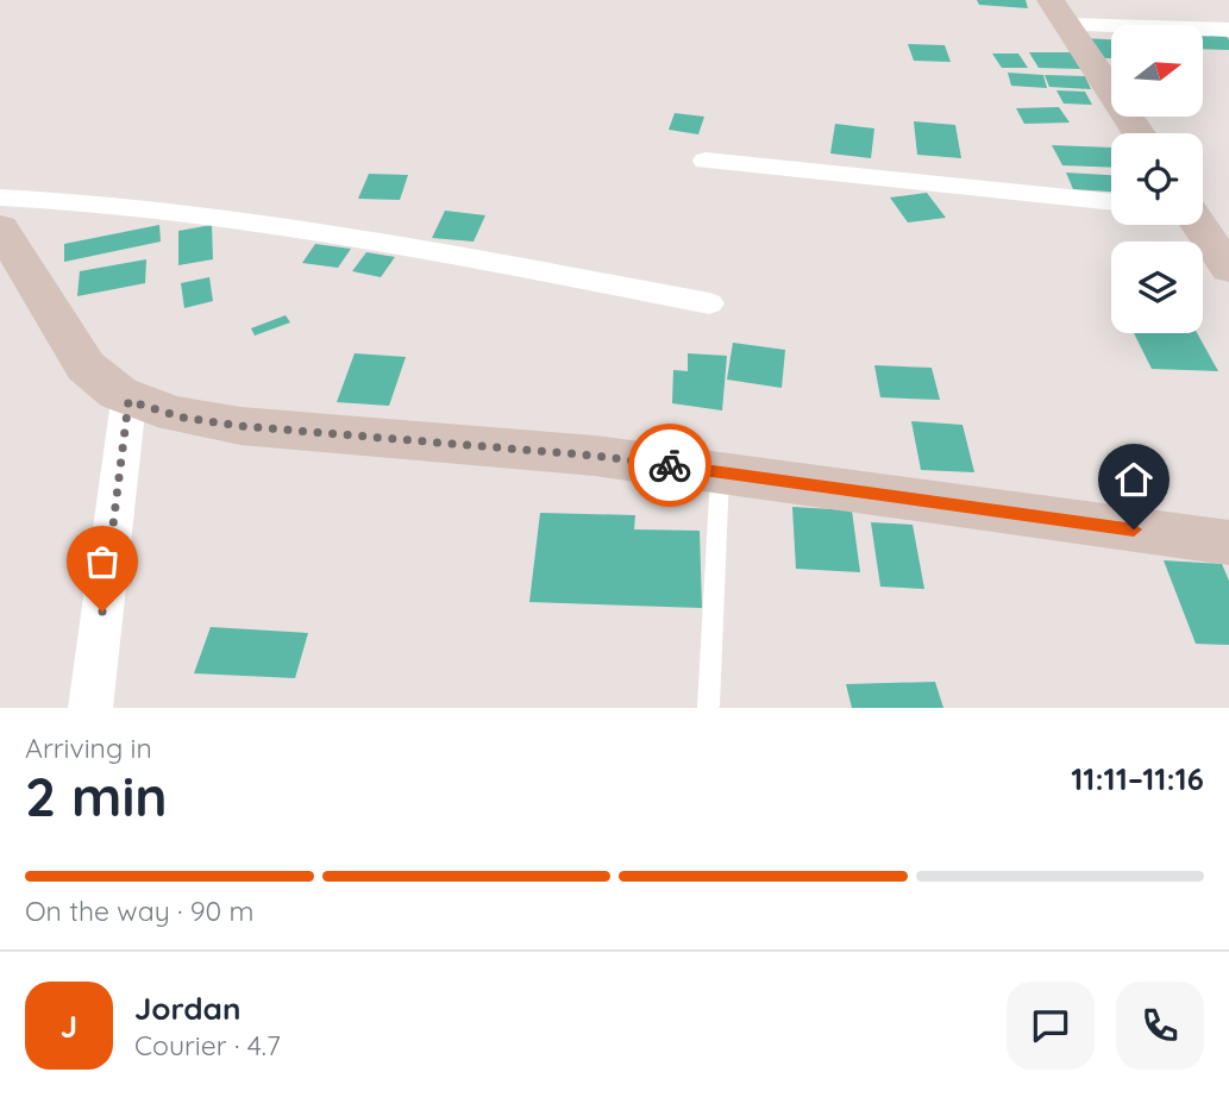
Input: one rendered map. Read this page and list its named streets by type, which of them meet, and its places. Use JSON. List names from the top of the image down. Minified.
{"north":"right","page":{"heading":["2 min","Arriving in","11:11–11:16"],"panel":["Jordan","Courier · 4.7"],"bar":"On the way · 90 m","round":"J"}}
